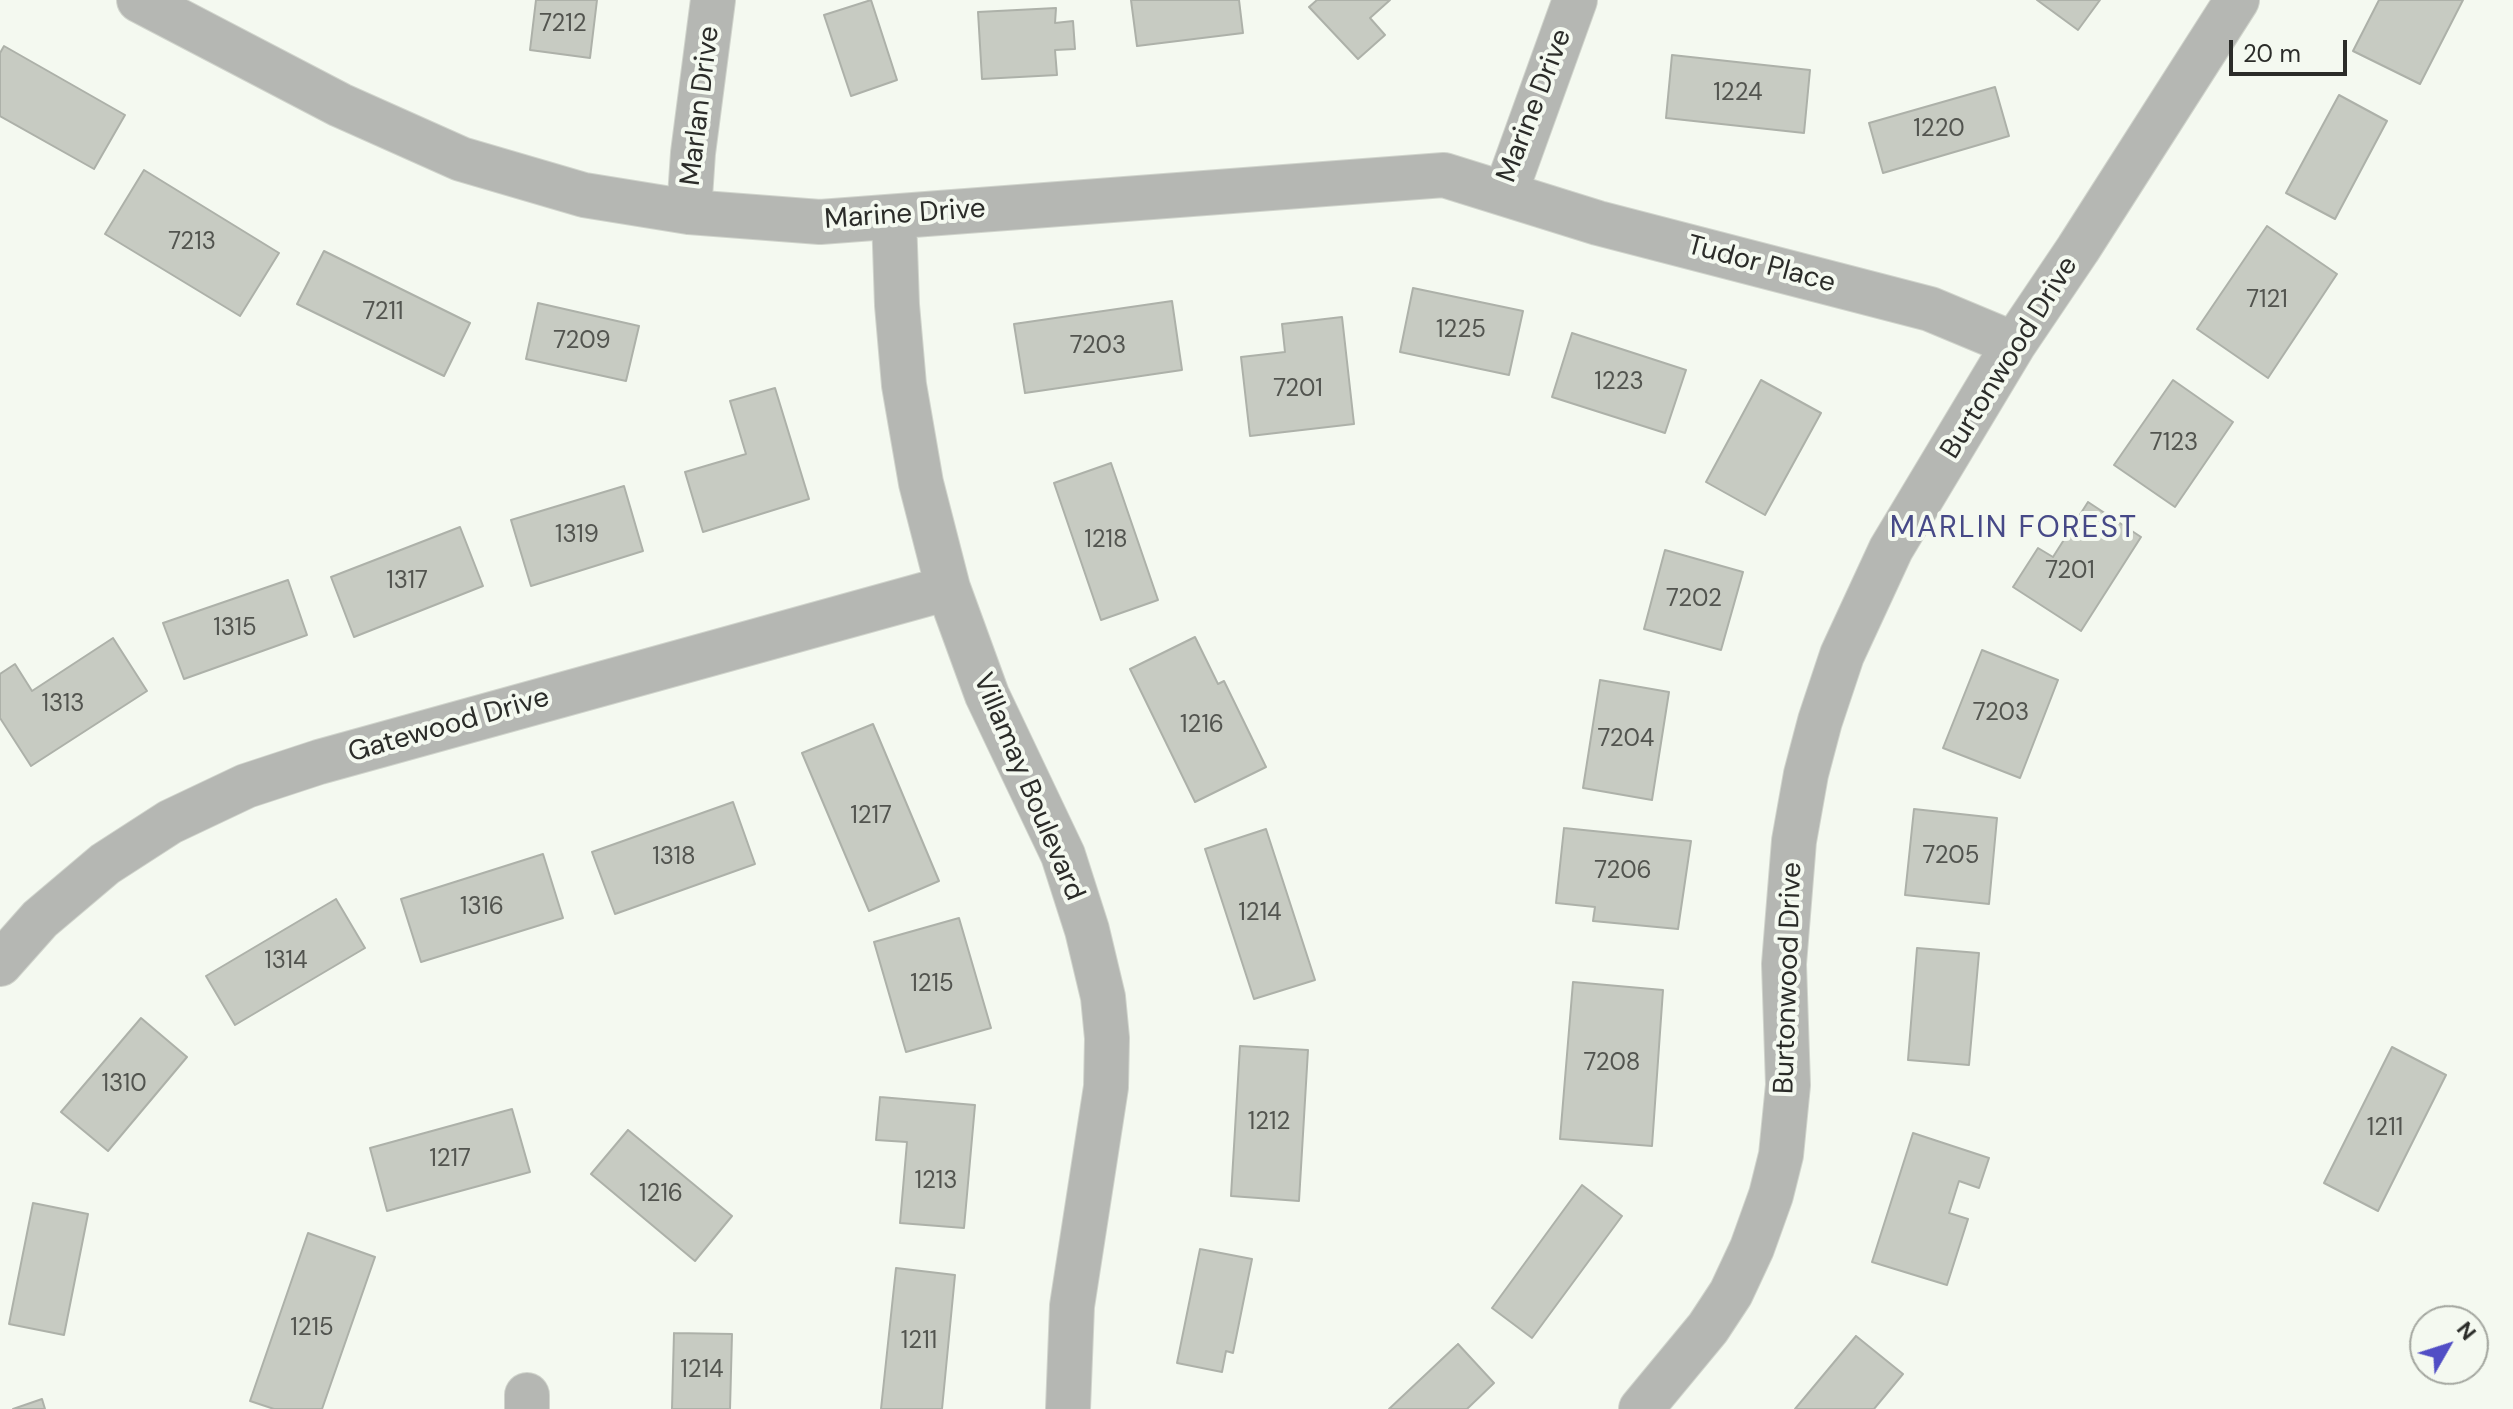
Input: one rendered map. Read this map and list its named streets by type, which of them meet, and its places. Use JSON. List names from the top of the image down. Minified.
{"streets":{"street":["Marlan Drive","Marine Drive","Tudor Place","Burtonwood Drive","Gatewood Drive","Villamay Boulevard"]},"crossings":[["Marlan Drive","Marine Drive"],["Marine Drive","Tudor Place"],["Marine Drive","Villamay Boulevard"],["Tudor Place","Burtonwood Drive"],["Gatewood Drive","Villamay Boulevard"]],"districts":["MARLIN FOREST"],"house_numbers":["7212","1224","1220","7213","7121","7211","1225","7209","7203","1223","7201","7123","1319","1218","7201","1317","7202","1315","1313","7203","1216","7204","1217","7205","1318","7206","1316","1214","1314","1215","7208","1310","1212","1211","1217","1213","1216","1215","1211","1214"],"scale_bar":"20 m","north":"top right"}
